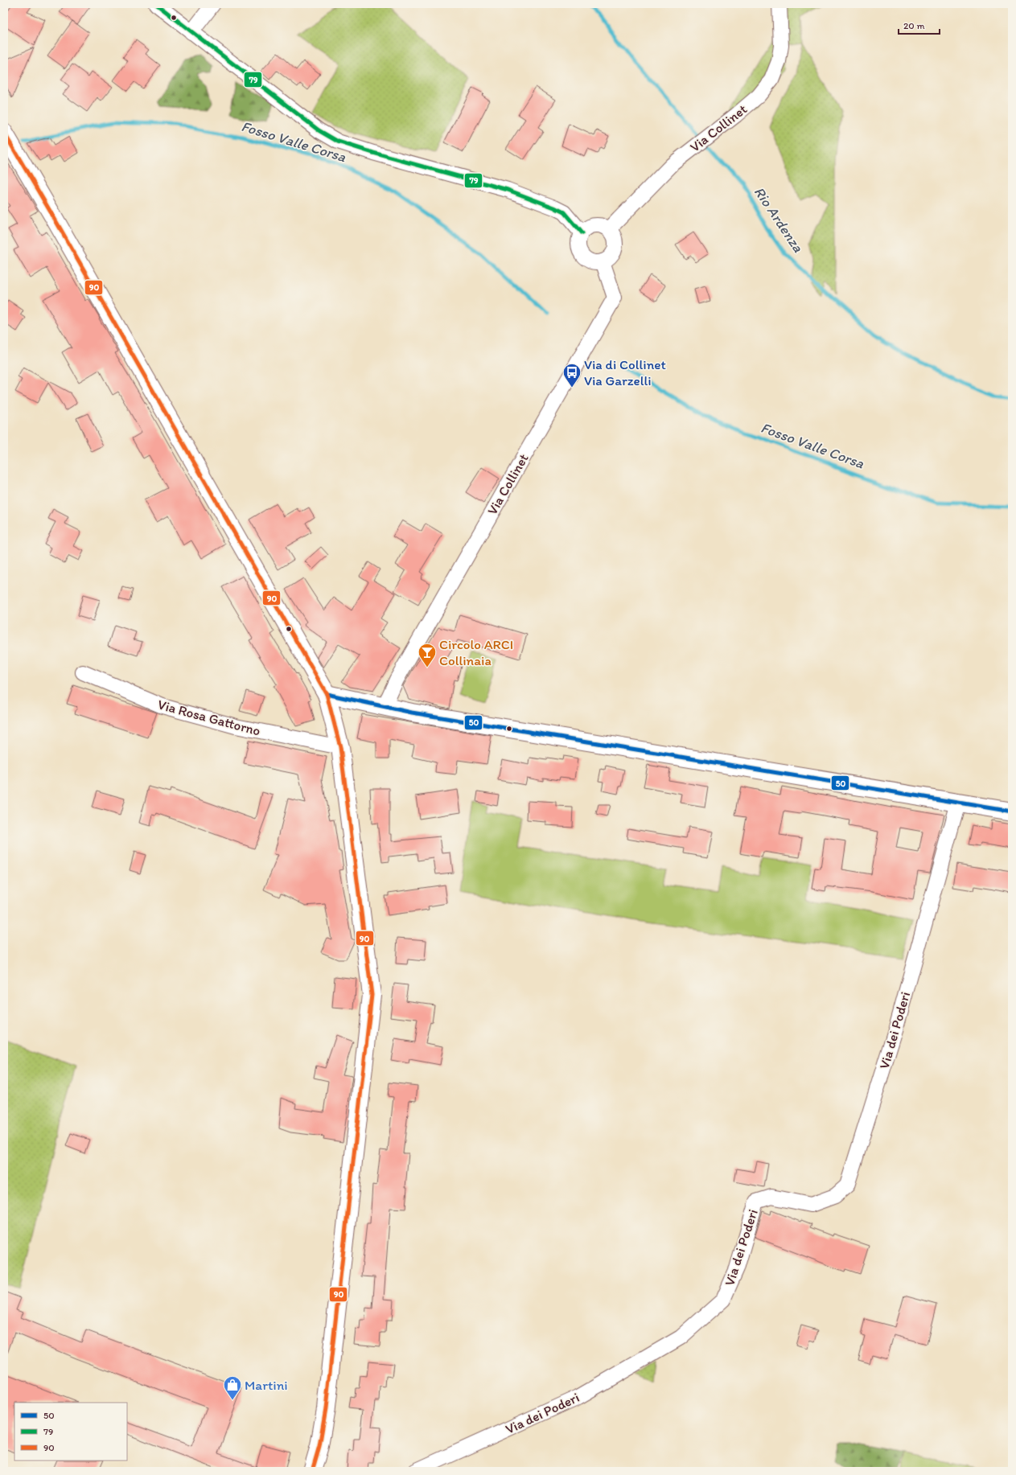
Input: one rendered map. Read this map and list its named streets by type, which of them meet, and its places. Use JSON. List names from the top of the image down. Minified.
{"streets":{"street":["Via Collinet","Via Rosa Gattorno","Via dei Poderi"]},"water":["Fosso Valle Corsa","Rio Ardenza"],"places":{"bus stop":["Via di Collinet Via Garzelli"],"bar":["Circolo ARCI Collinaia"],"shop":["Martini"]},"lines":["transit line 79","transit line 90","transit line 50"],"legend":["50","79","90"],"scale_bar":"20 m"}
